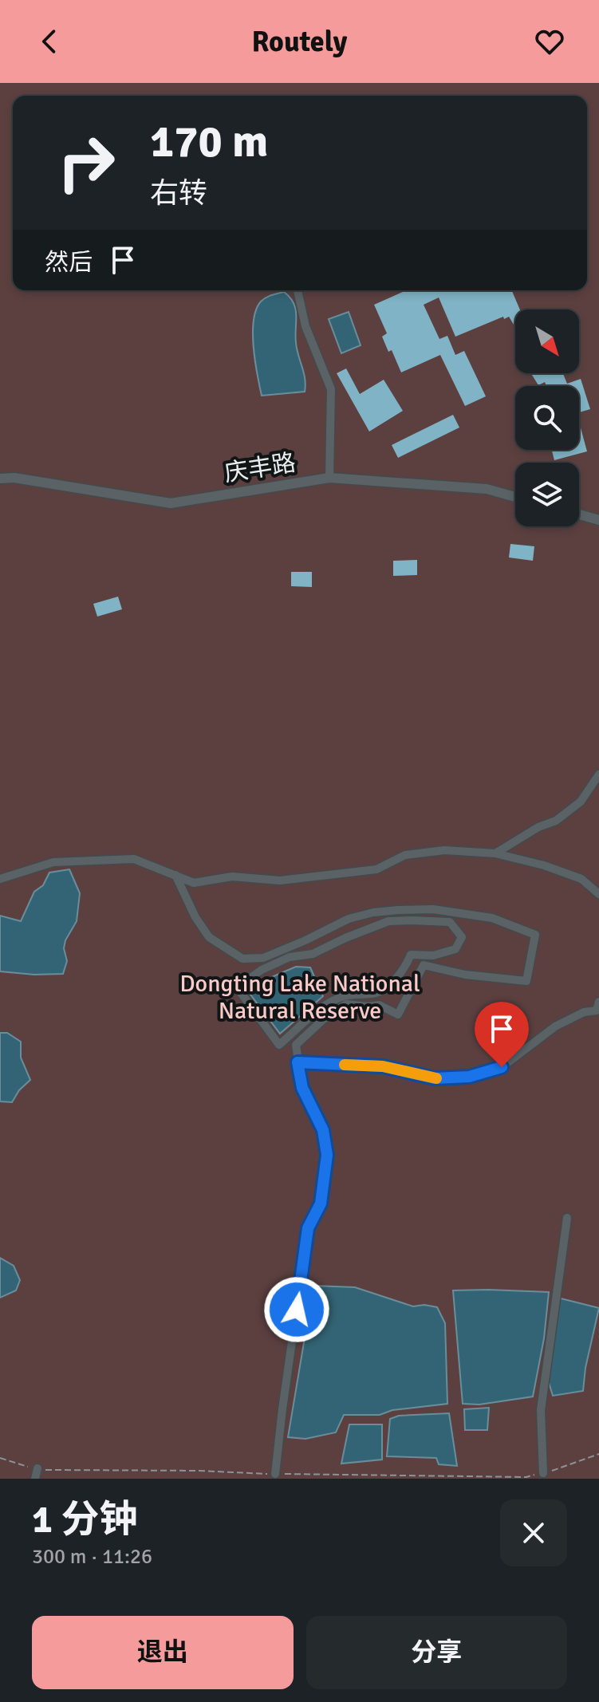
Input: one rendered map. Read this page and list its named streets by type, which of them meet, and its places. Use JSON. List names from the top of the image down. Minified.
{"streets":{"street":["庆丰路"]},"parks":["Dongting Lake National Natural Reserve"],"north":"bottom right","page":{"header":"Routely","turn":["170 m","右转"],"then":"然后","heading":["1 分钟","300 m · 11:26"],"buttons":["退出","分享"]}}
